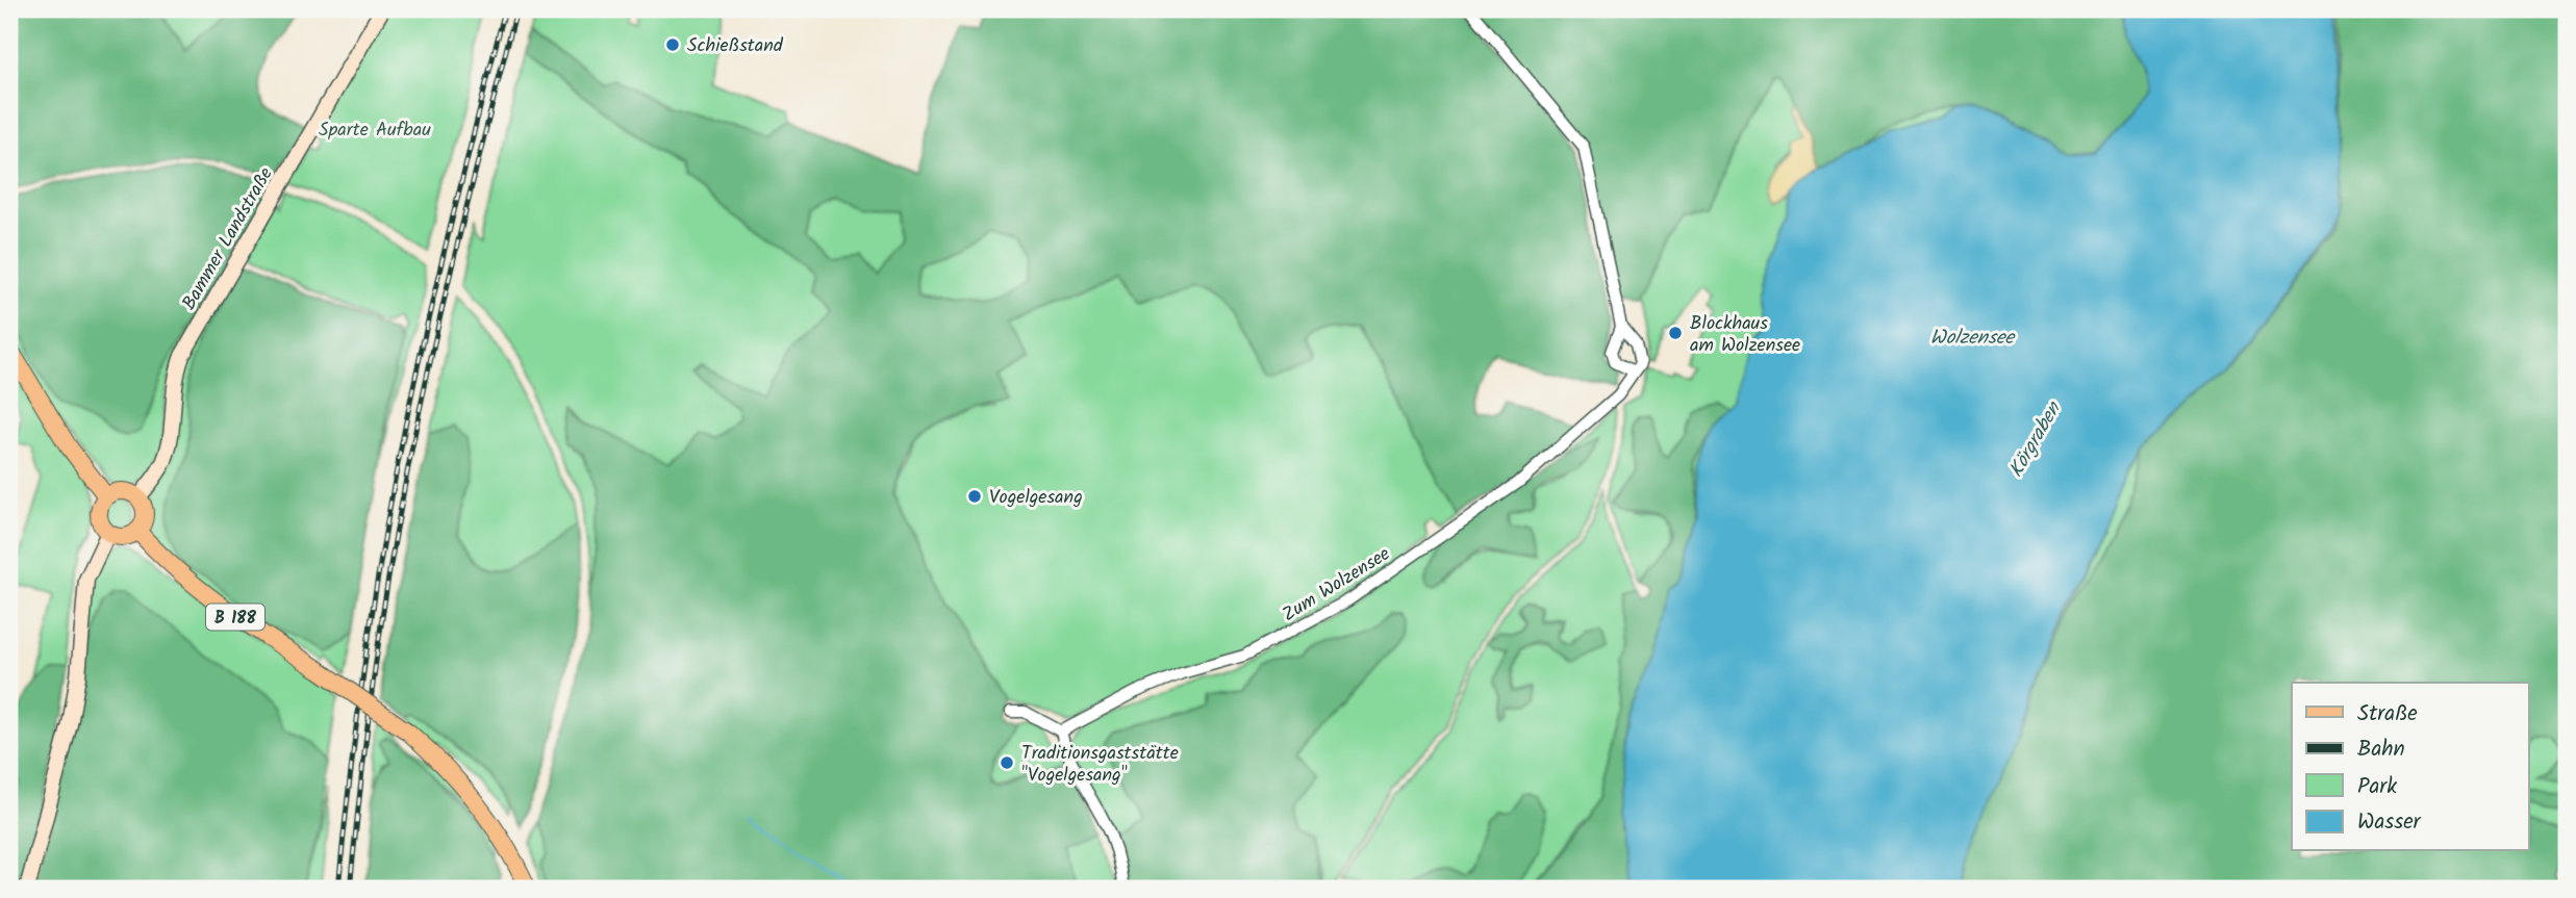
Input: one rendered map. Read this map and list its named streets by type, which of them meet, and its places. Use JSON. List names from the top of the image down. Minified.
{"streets":{"main road":["Bammer Landstraße","B 188"],"street":["Zum Wolzensee"]},"crossings":[["Bammer Landstraße","B 188"]],"water":["Wolzensee","Körgraben"],"parks":["Sparte Aufbau"],"places":["Schießstand","Blockhaus am Wolzensee","Vogelgesang","Traditionsgaststätte \"Vogelgesang\""],"legend":["Straße","Bahn","Park","Wasser"]}
